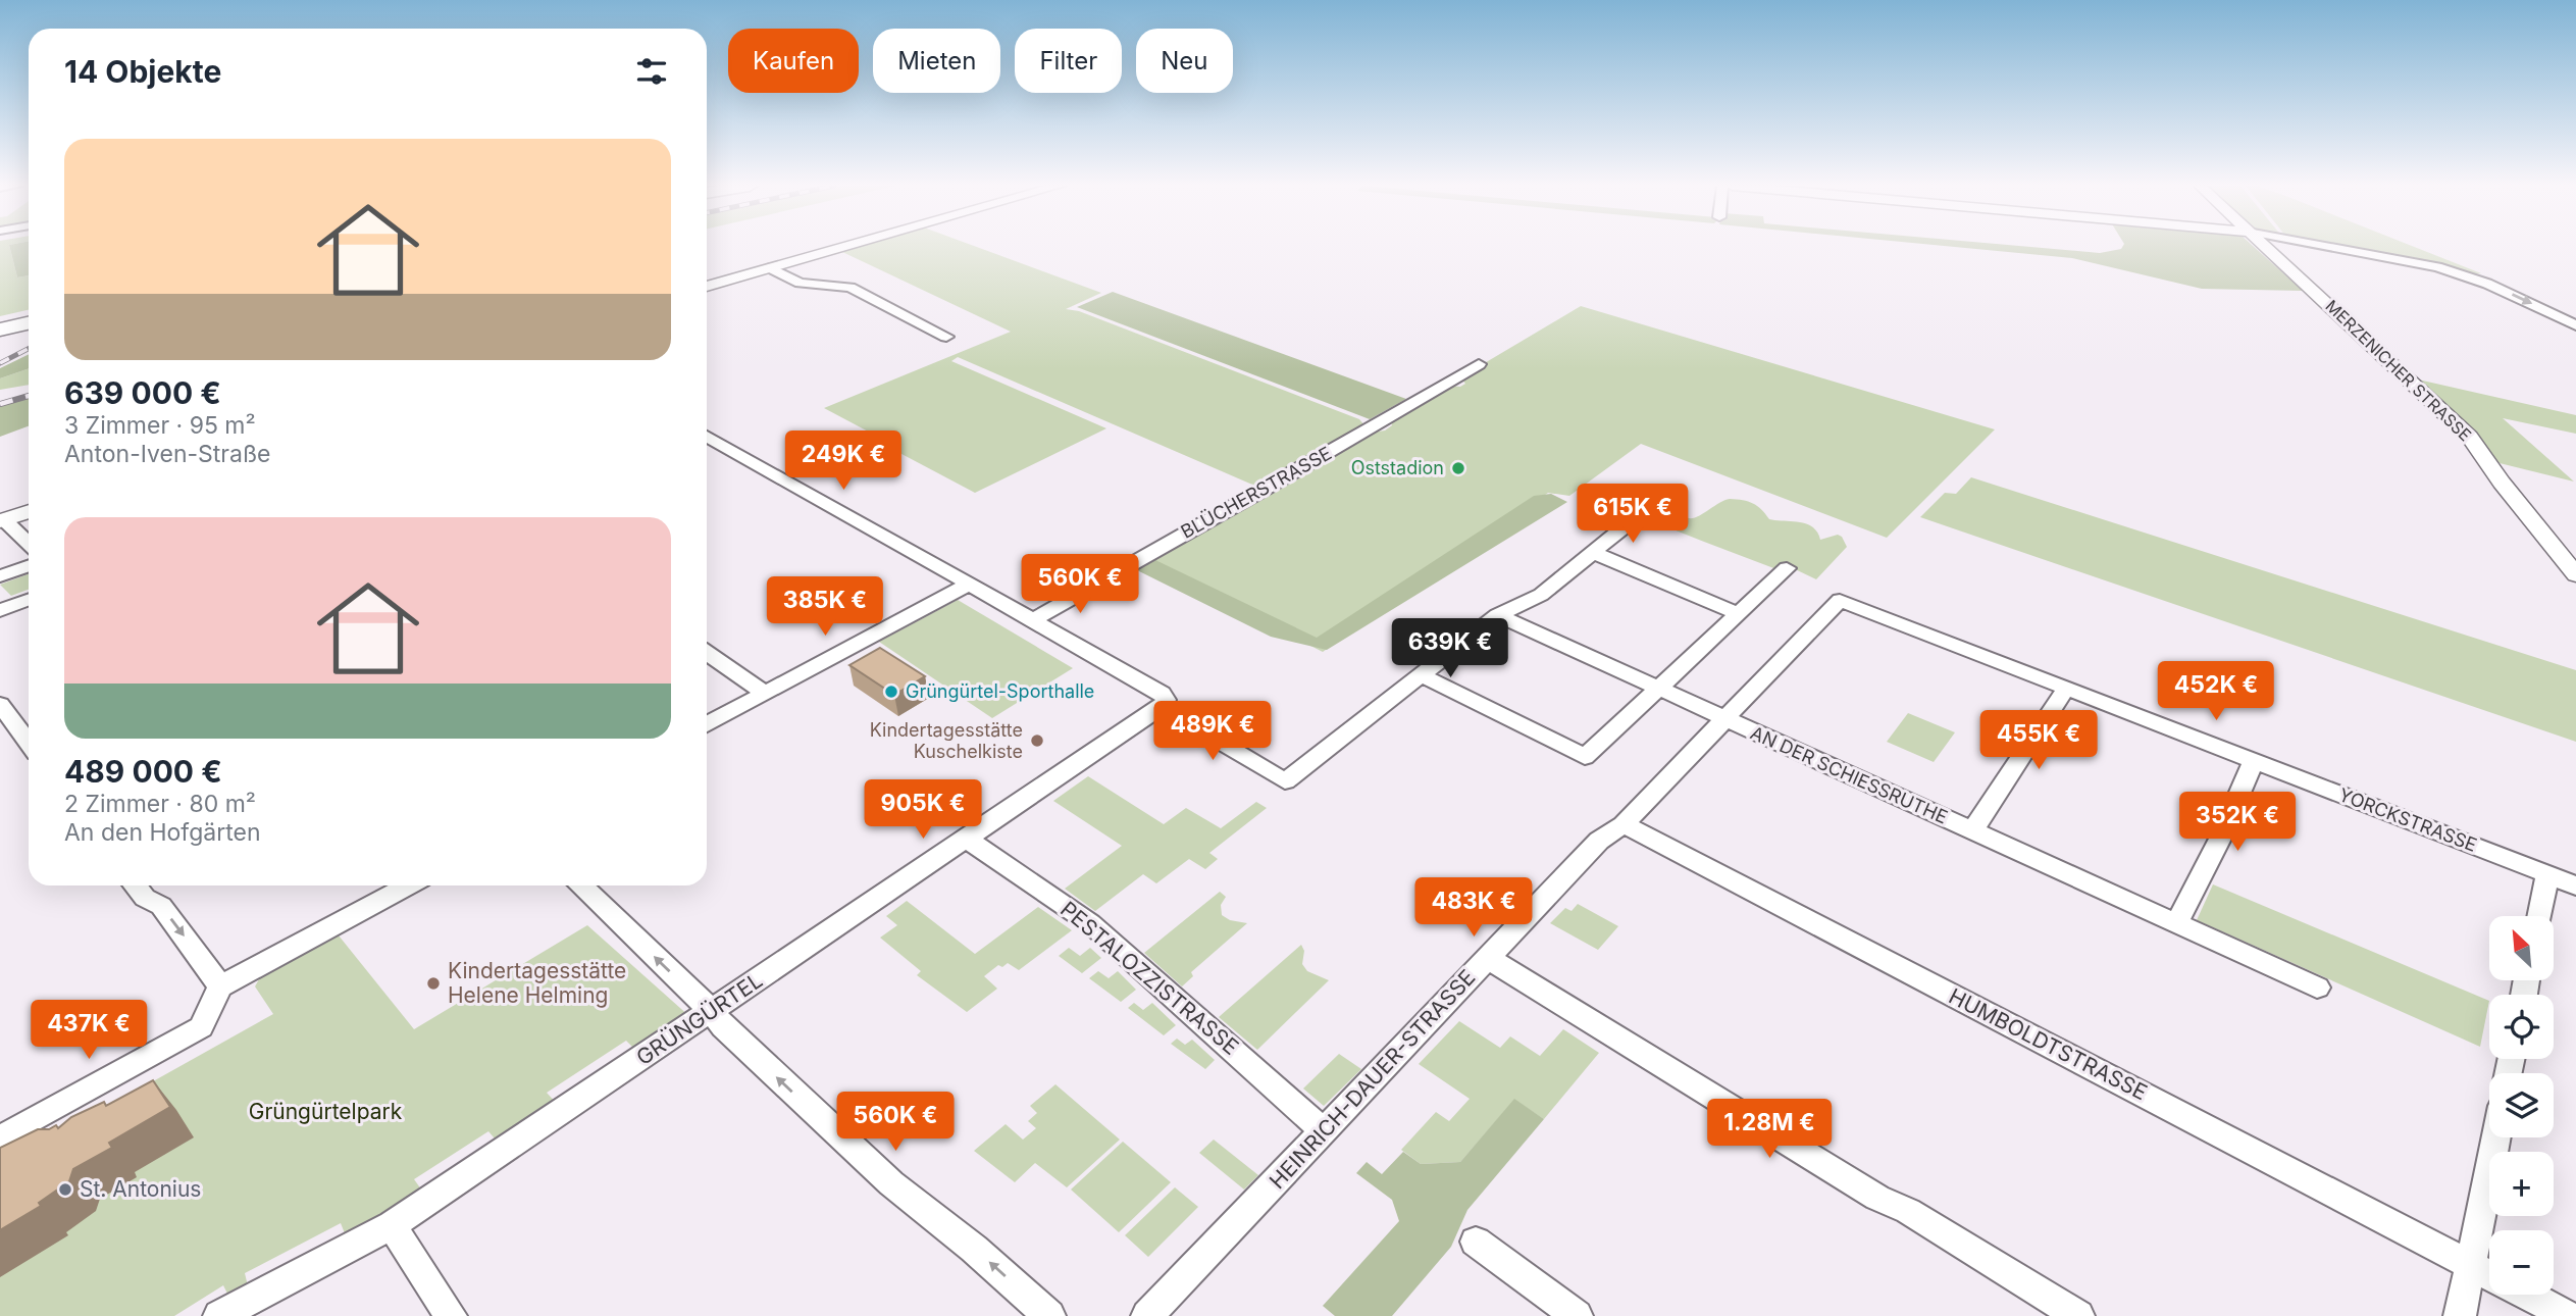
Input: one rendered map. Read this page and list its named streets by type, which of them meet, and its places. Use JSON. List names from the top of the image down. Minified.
{"streets":{"street":["MERZENICHER STRASSE","BLÜCHERSTRASSE","AN DER SCHIESSRUTHE","YORCKSTRASSE","PESTALOZZISTRASSE","GRÜNGÜRTEL","HUMBOLDTSTRASSE","HEINRICH-DAUER-STRASSE"]},"crossings":[["AN DER SCHIESSRUTHE","HEINRICH-DAUER-STRASSE"],["YORCKSTRASSE","HEINRICH-DAUER-STRASSE"],["PESTALOZZISTRASSE","GRÜNGÜRTEL"],["PESTALOZZISTRASSE","HEINRICH-DAUER-STRASSE"],["HUMBOLDTSTRASSE","HEINRICH-DAUER-STRASSE"]],"parks":["Grüngürtelpark"],"places":["Oststadion","Grüngürtel-Sporthalle","Kindertagesstätte Kuschelkiste","Kindertagesstätte Helene Helming","St. Antonius"],"north":"top left","page":{"chip":["Kaufen","Mieten","Filter","Neu"],"heading":"14 Objekte","list":[{"name":"639 000 €","note":"3 Zimmer · 95 m² · Anton-Iven-Straße"},{"name":"489 000 €","note":"2 Zimmer · 80 m² · An den Hofgärten"}],"price":["249K €","615K €","560K €","385K €","639K €","452K €","489K €","455K €","905K €","352K €","483K €","437K €","560K €","1.28M €"],"map_buttons":["+","−"]}}
